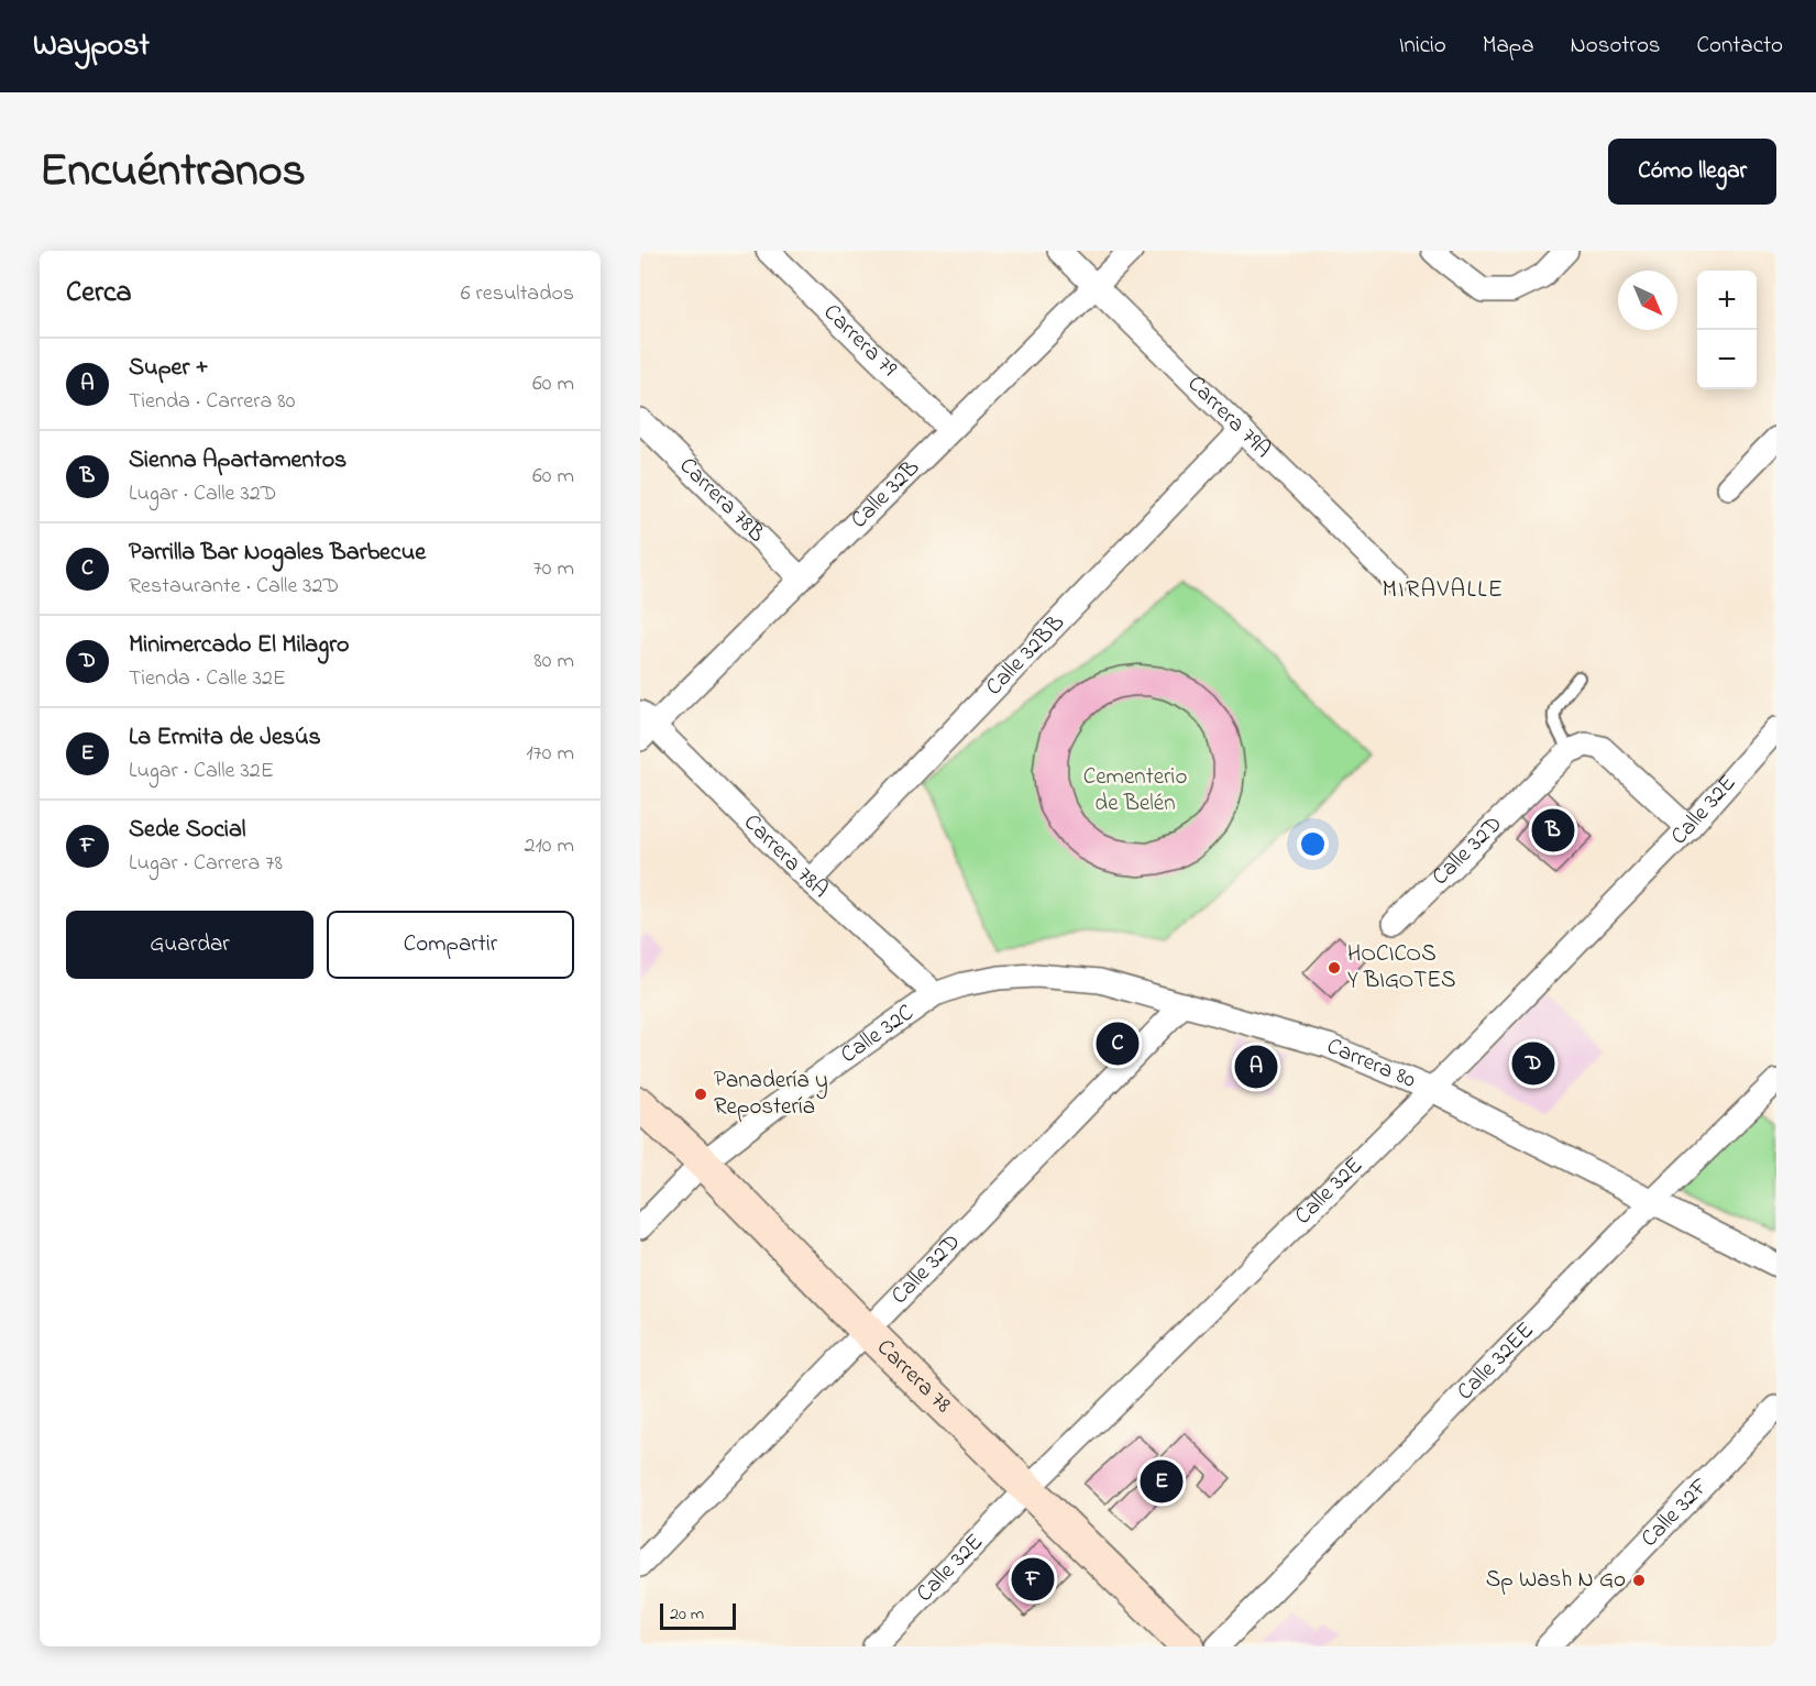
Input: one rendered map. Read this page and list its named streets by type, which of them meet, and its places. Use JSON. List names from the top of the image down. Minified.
{"streets":{"street":["Carrera 79","Carrera 79A","Calle 32B","Carrera 78B","Calle 32BB","Calle 32E","Calle 32D","Carrera 78A","Calle 32C","Carrera 80","Calle 32EE","Carrera 78","Calle 32F"]},"crossings":[["Carrera 79","Calle 32B"],["Carrera 79A","Calle 32B"],["Carrera 79A","Calle 32BB"],["Calle 32B","Carrera 78B"],["Calle 32B","Carrera 78A"],["Calle 32BB","Carrera 78A"],["Calle 32E","Carrera 80"],["Calle 32E","Carrera 78"],["Calle 32D","Carrera 80"],["Calle 32D","Carrera 78"],["Carrera 78A","Calle 32C"],["Carrera 78A","Carrera 80"],["Calle 32C","Carrera 80"],["Calle 32C","Carrera 78"],["Carrera 80","Calle 32EE"]],"districts":["MIRAVALLE"],"parks":["Cementerio de Belén"],"places":["HOCICOS Y BIGOTES","Panadería y Repostería","Sp Wash N Go"],"scale_bar":"20 m","north":"bottom right","page":{"header":"Waypost","nav":["Inicio","Mapa","Nosotros","Contacto"],"title":"Encuéntranos","buttons":["Cómo llegar",["Guardar","Compartir"]],"heading":["Cerca","6 resultados"],"map_buttons":["+","−"],"list":[{"mark":"A","name":"Super +","note":"Tienda · Carrera 80","value":"60 m"},{"mark":"B","name":"Sienna Apartamentos","note":"Lugar · Calle 32D","value":"60 m"},{"mark":"C","name":"Parrilla Bar Nogales Barbecue","note":"Restaurante · Calle 32D","value":"70 m"},{"mark":"D","name":"Minimercado El Milagro","note":"Tienda · Calle 32E","value":"80 m"},{"mark":"E","name":"La Ermita de Jesús","note":"Lugar · Calle 32E","value":"170 m"},{"mark":"F","name":"Sede Social","note":"Lugar · Carrera 78","value":"210 m"}],"pins":["B","C","D","A","E","F"],"scale":"20 m"}}
